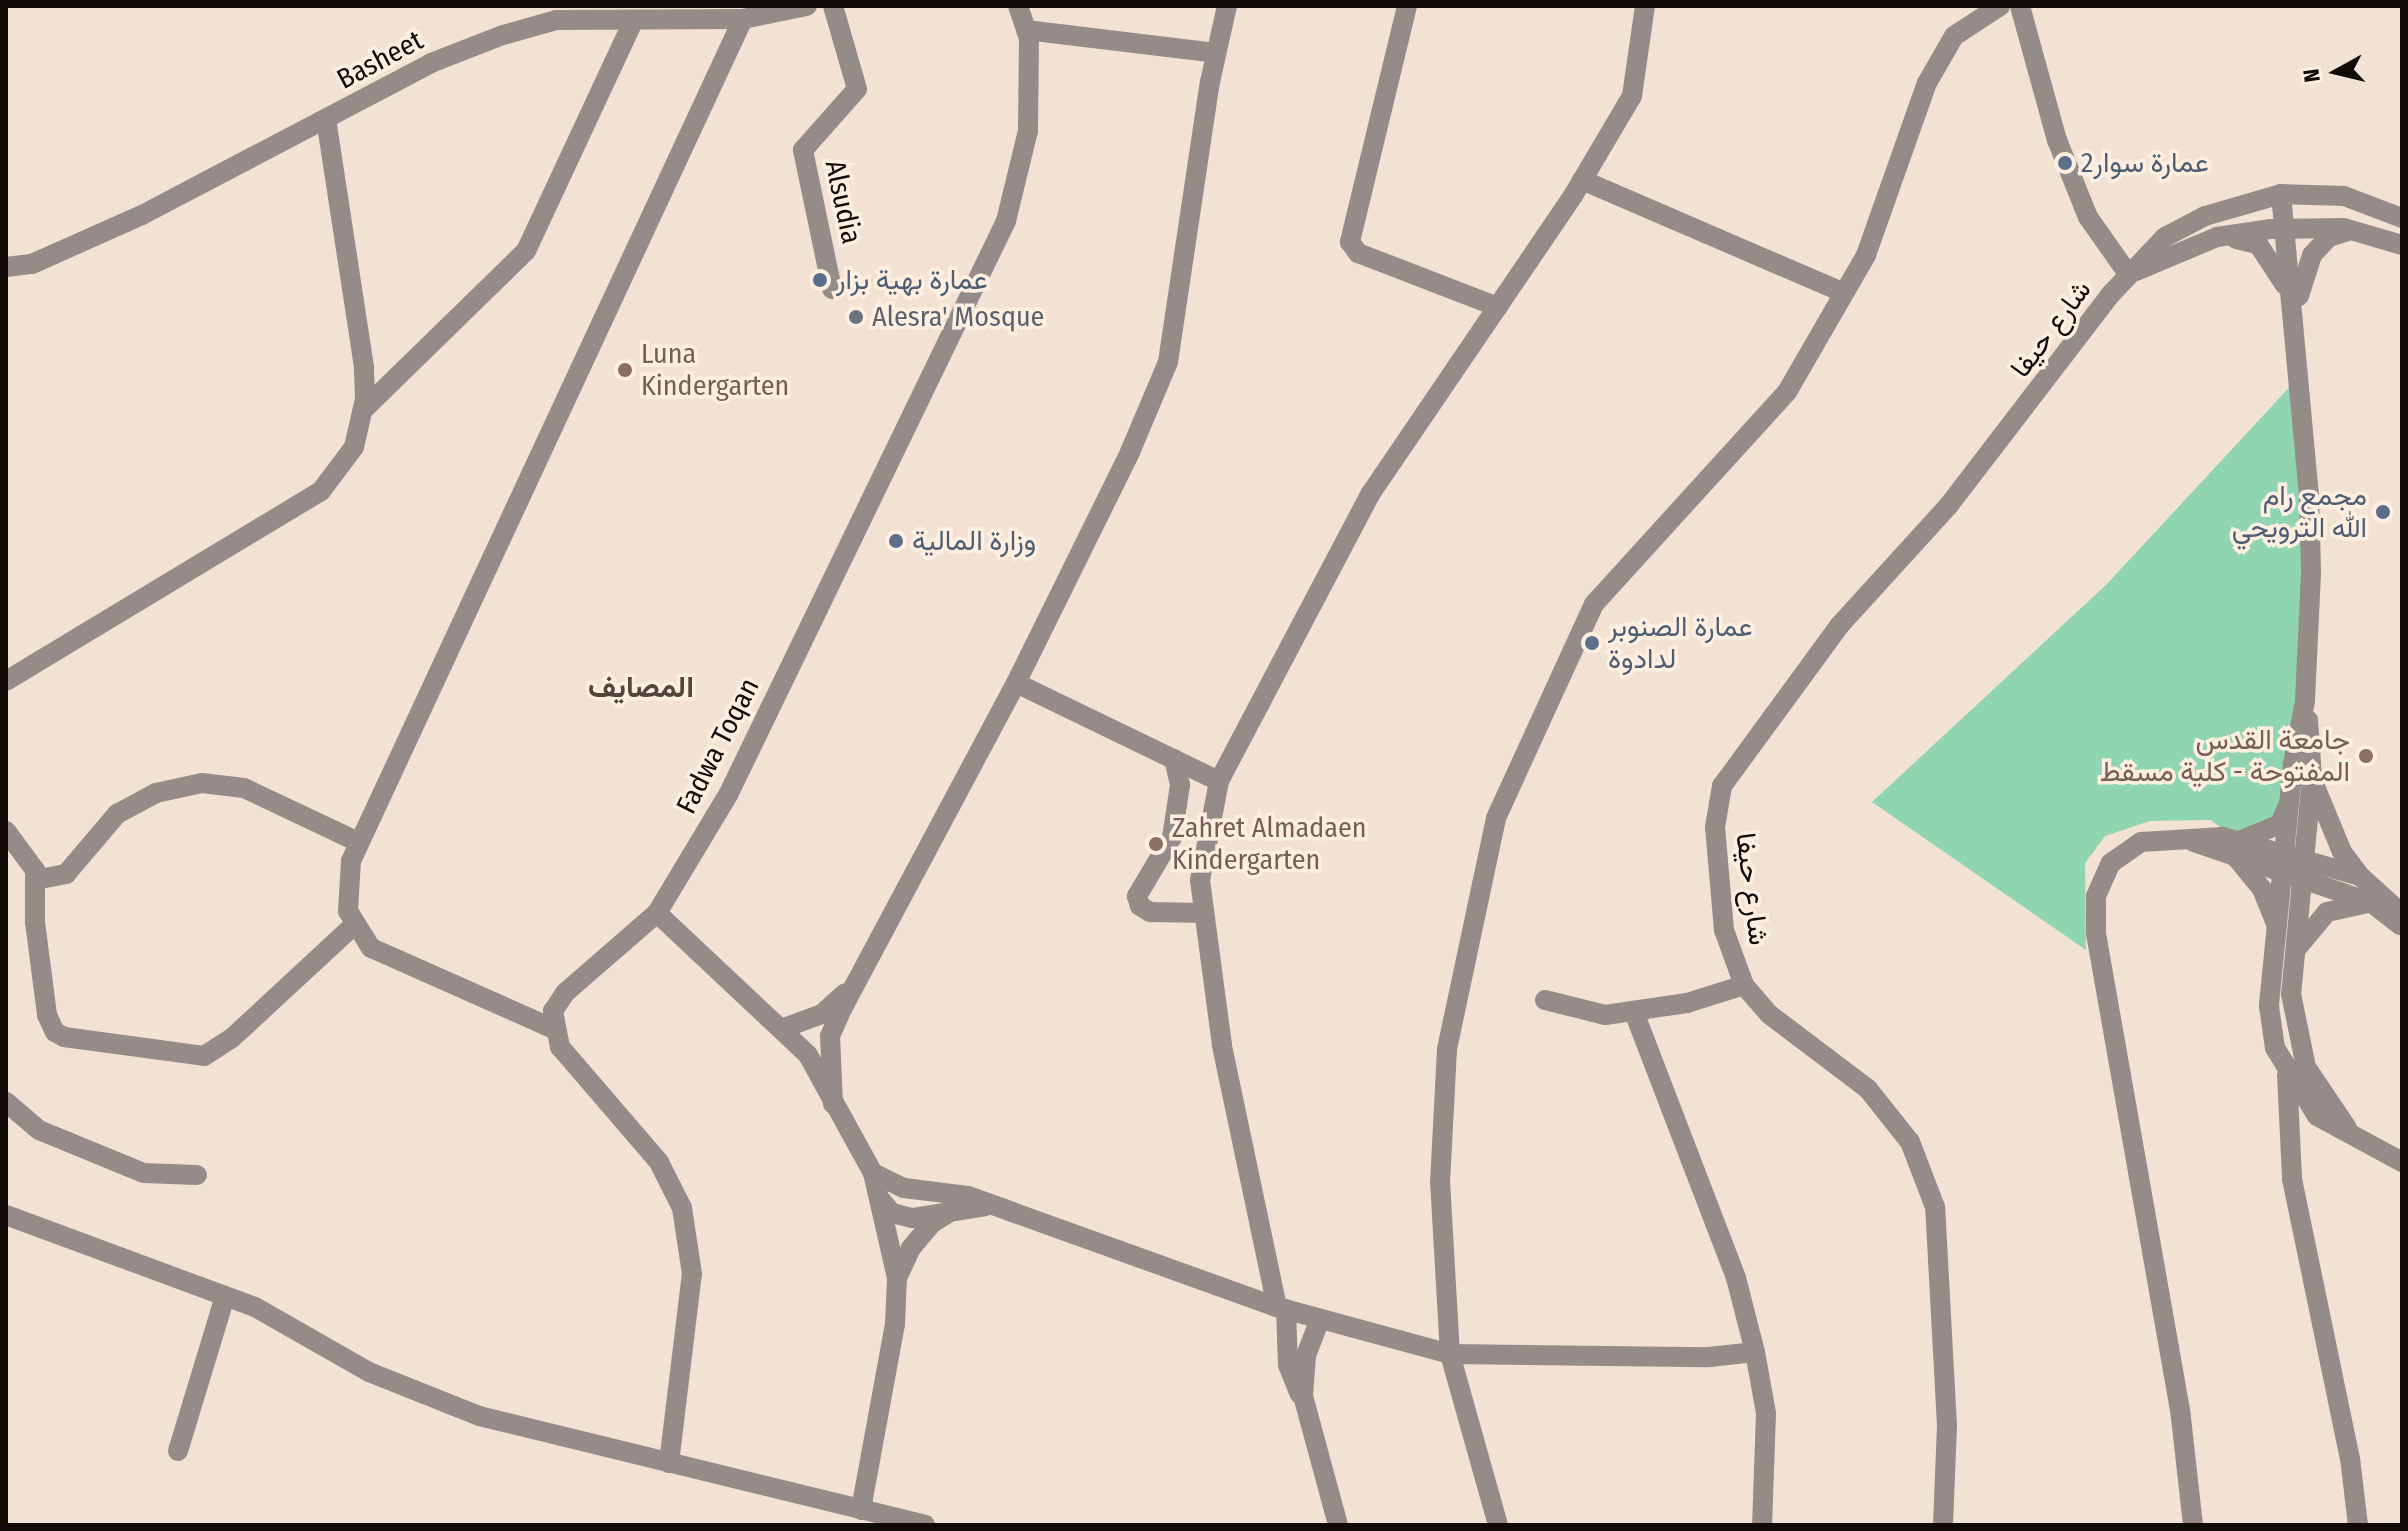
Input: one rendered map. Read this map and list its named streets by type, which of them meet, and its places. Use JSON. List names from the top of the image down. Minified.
{"streets":{"street":["Basheet","Alsudia","شارع حيفا","Fadwa Toqan"]},"districts":["المصايف"],"places":["عمارة سوار2","عمارة بهية بزار","Alesra' Mosque","Luna Kindergarten","مجمع رام الله الترويحي","وزارة المالية","عمارة الصنوبر لدادوة","جامعة القدس المفتوحة - كلية مسقط","Zahret Almadaen Kindergarten"],"north":"left"}
